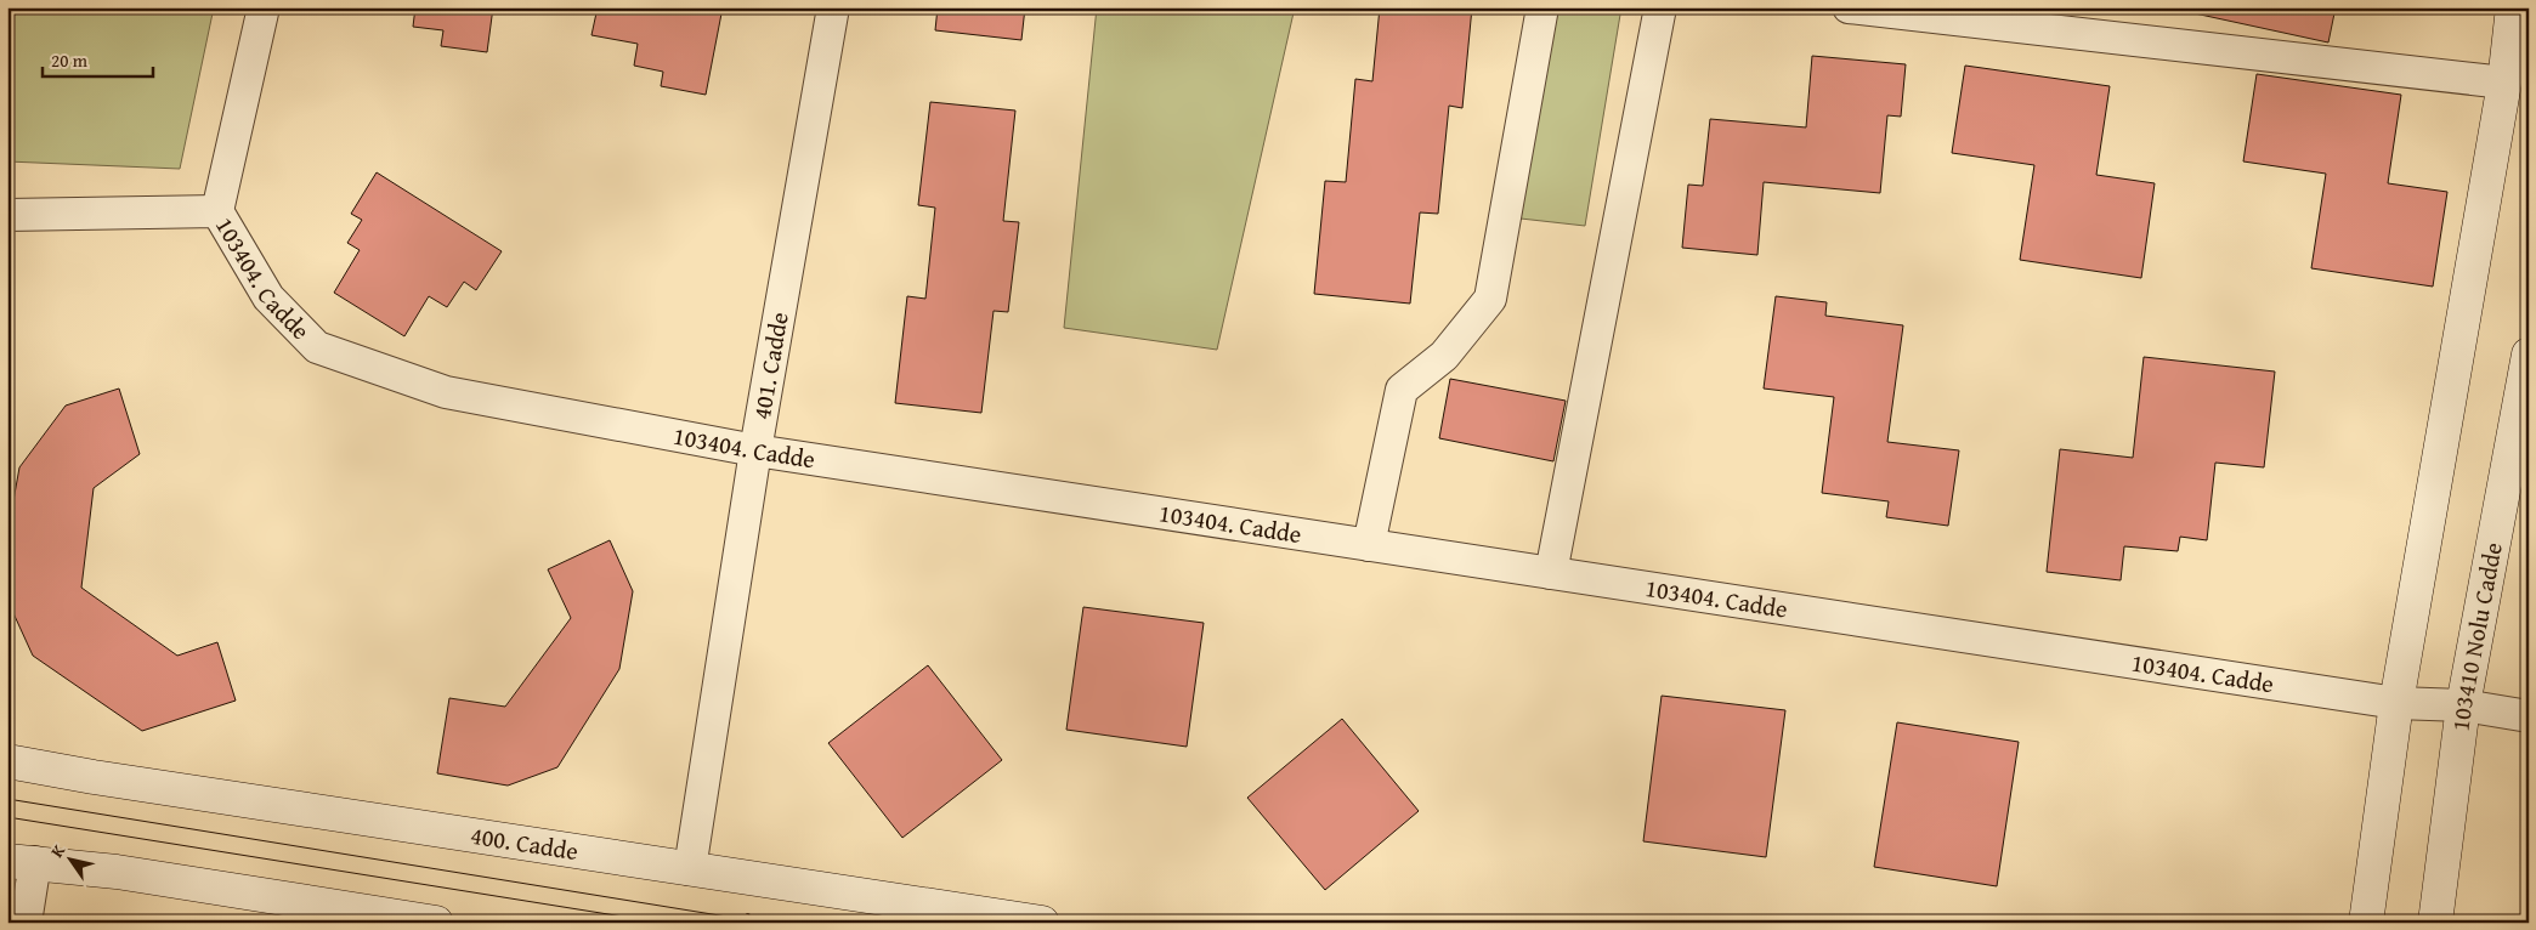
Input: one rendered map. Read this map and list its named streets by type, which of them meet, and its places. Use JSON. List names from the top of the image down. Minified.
{"streets":{"street":["103404. Cadde","401. Cadde","103410 Nolu Cadde","400. Cadde"]},"crossings":[["103404. Cadde","401. Cadde"],["103404. Cadde","103410 Nolu Cadde"],["401. Cadde","400. Cadde"]],"scale_bar":"20 m","north":"top left"}
